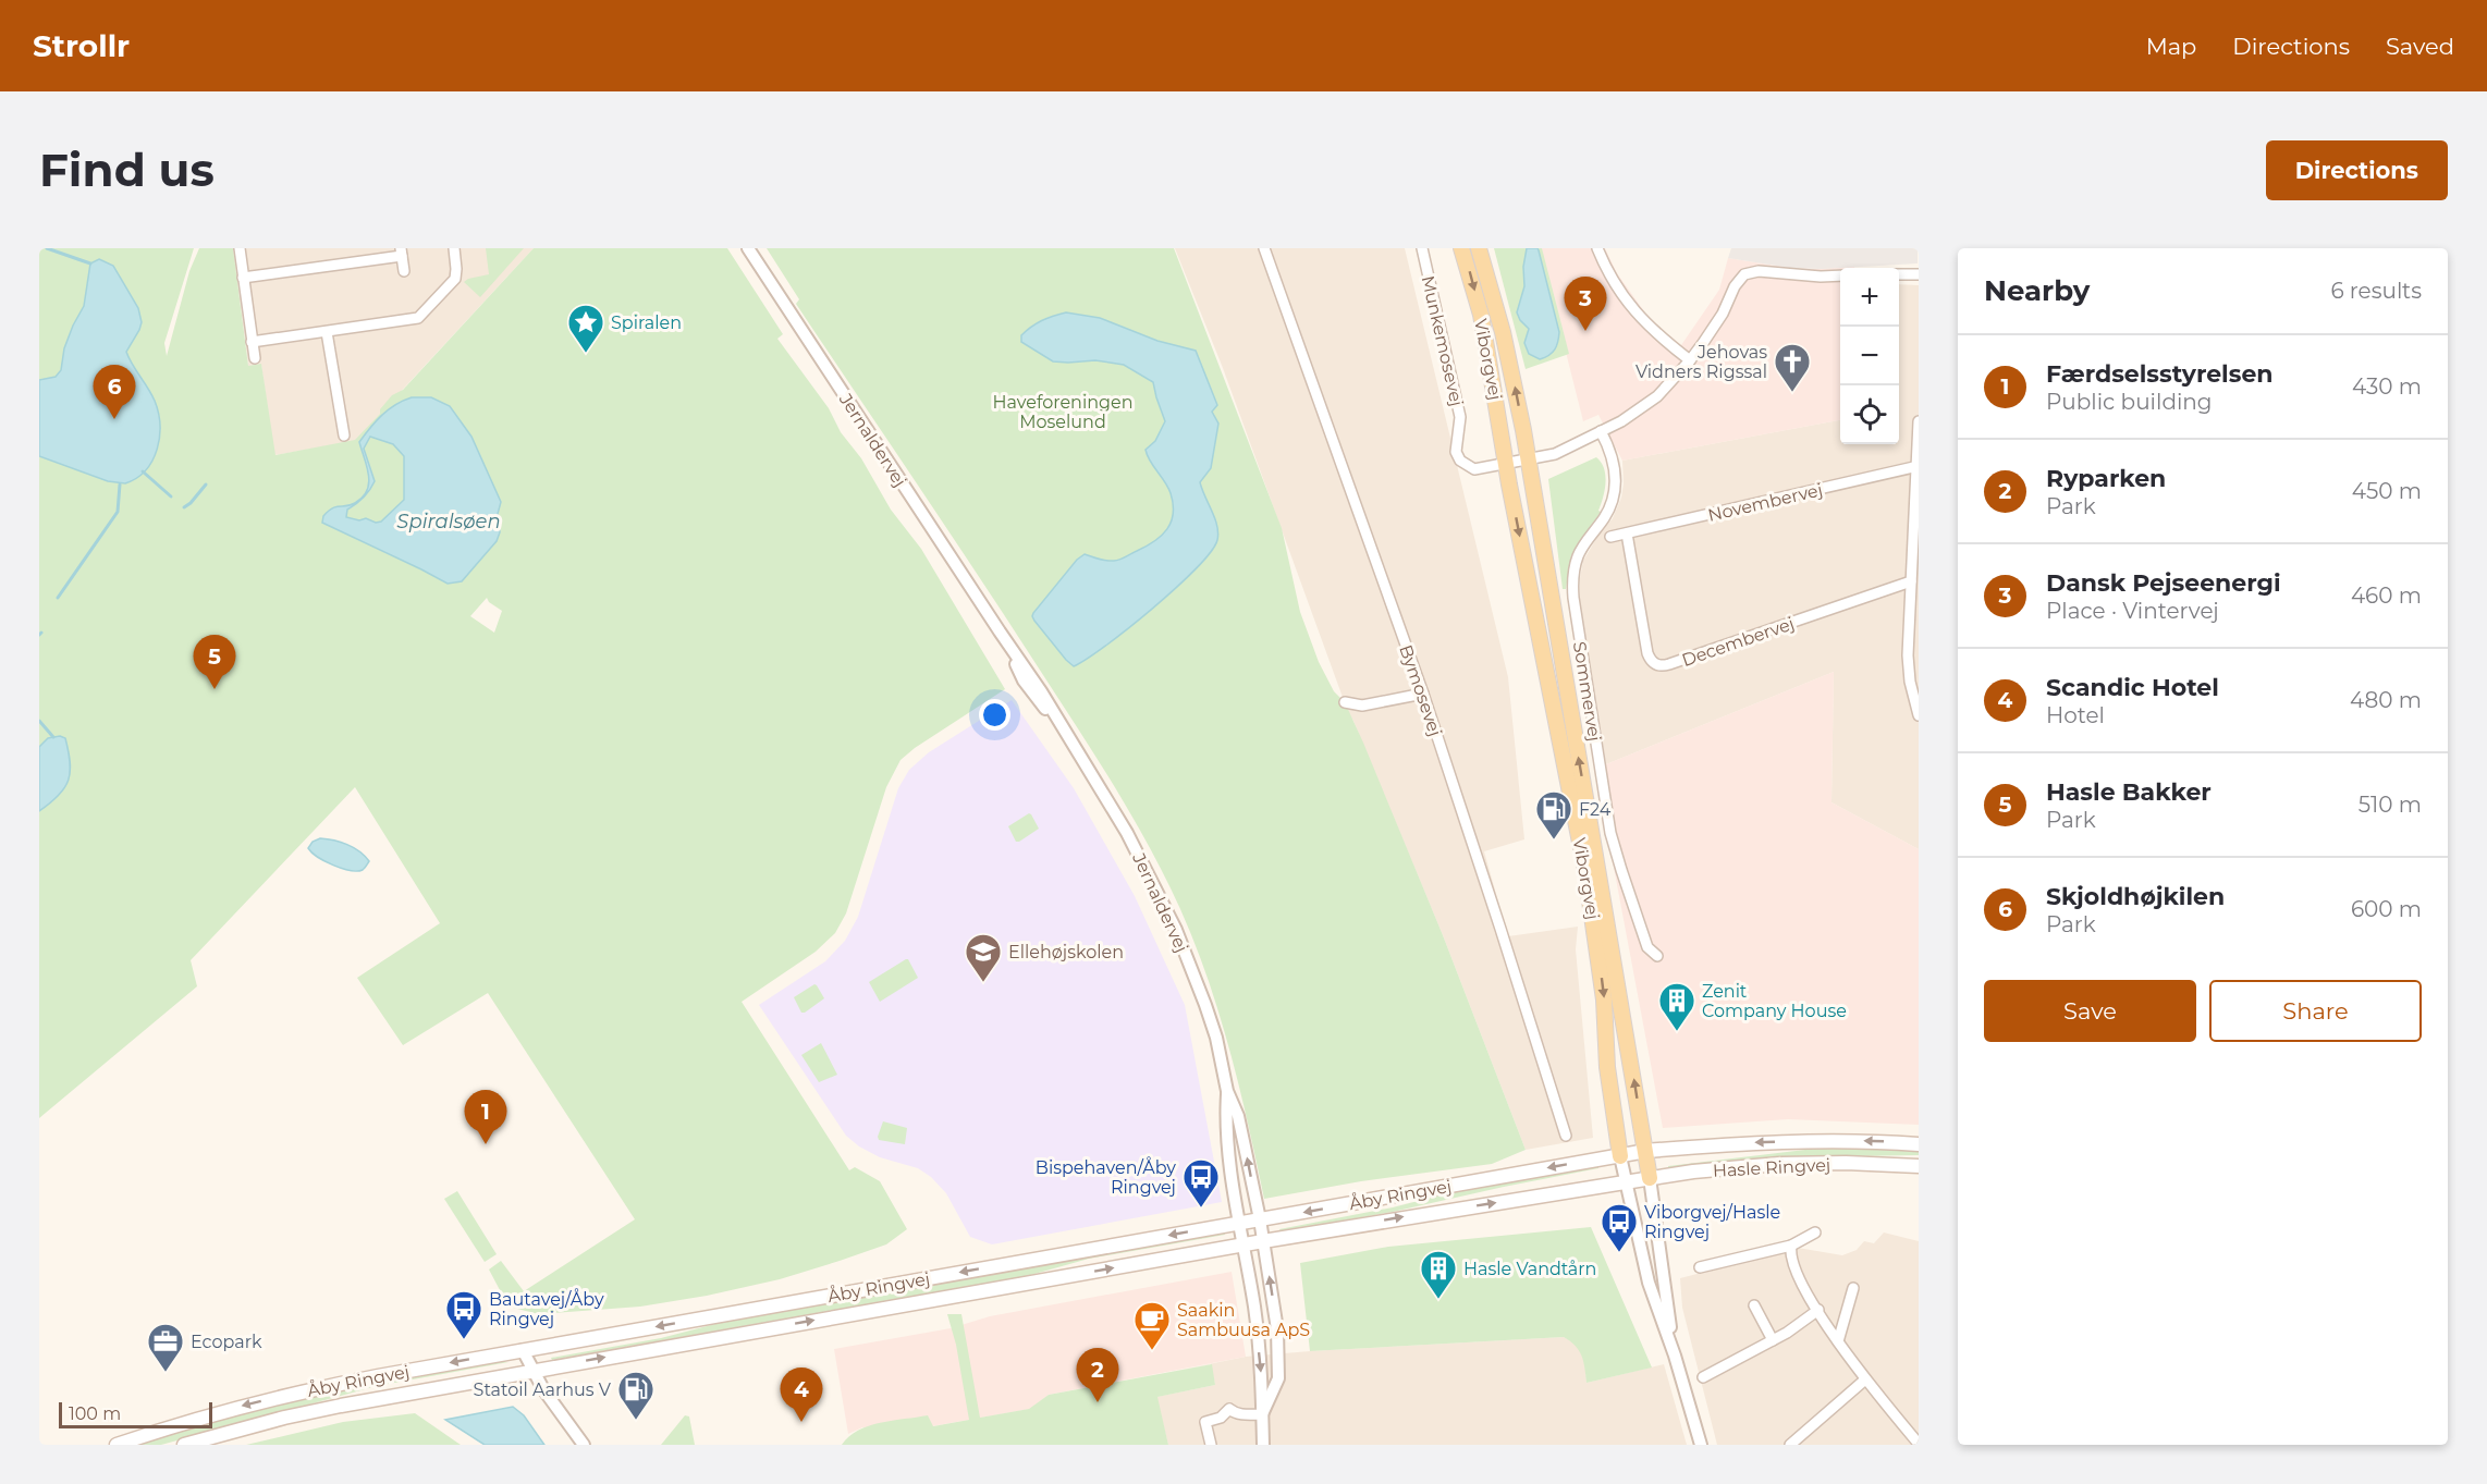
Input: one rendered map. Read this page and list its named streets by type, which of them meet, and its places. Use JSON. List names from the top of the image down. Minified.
{"streets":{"main road":["Viborgvej","Hasle Ringvej","Åby Ringvej"],"street":["Munkemosevej","Jernaldervej","Novembervej","Decembervej","Bymosevej","Sommervej"]},"crossings":[["Munkemosevej","Viborgvej"],["Viborgvej","Hasle Ringvej"],["Viborgvej","Åby Ringvej"],["Jernaldervej","Åby Ringvej"],["Novembervej","Decembervej"],["Hasle Ringvej","Åby Ringvej"]],"water":["Spiralsøen"],"parks":["Haveforeningen Moselund"],"places":{"place":["Spiralen"],"church":["Jehovas Vidners Rigssal"],"fuel station":["F24","Statoil Aarhus V"],"school or university":["Ellehøjskolen"],"building":["Zenit Company House","Hasle Vandtårn"],"bus stop":["Bispehaven/Åby Ringvej","Viborgvej/Hasle Ringvej","Bautavej/Åby Ringvej"],"cafe":["Saakin Sambuusa ApS"],"office":["Ecopark"]},"scale_bar":"100 m","page":{"header":"Strollr","nav":["Map","Directions","Saved"],"buttons":["Directions",["Save","Share"]],"title":"Find us","heading":["Nearby","6 results"],"map_buttons":["+","−"],"pins":["3","6","5","1","2","4"],"list":[{"mark":"1","name":"Færdselsstyrelsen","note":"Public building","value":"430 m"},{"mark":"2","name":"Ryparken","note":"Park","value":"450 m"},{"mark":"3","name":"Dansk Pejseenergi","note":"Place · Vintervej","value":"460 m"},{"mark":"4","name":"Scandic Hotel","note":"Hotel","value":"480 m"},{"mark":"5","name":"Hasle Bakker","note":"Park","value":"510 m"},{"mark":"6","name":"Skjoldhøjkilen","note":"Park","value":"600 m"}],"scale":"100 m"}}
